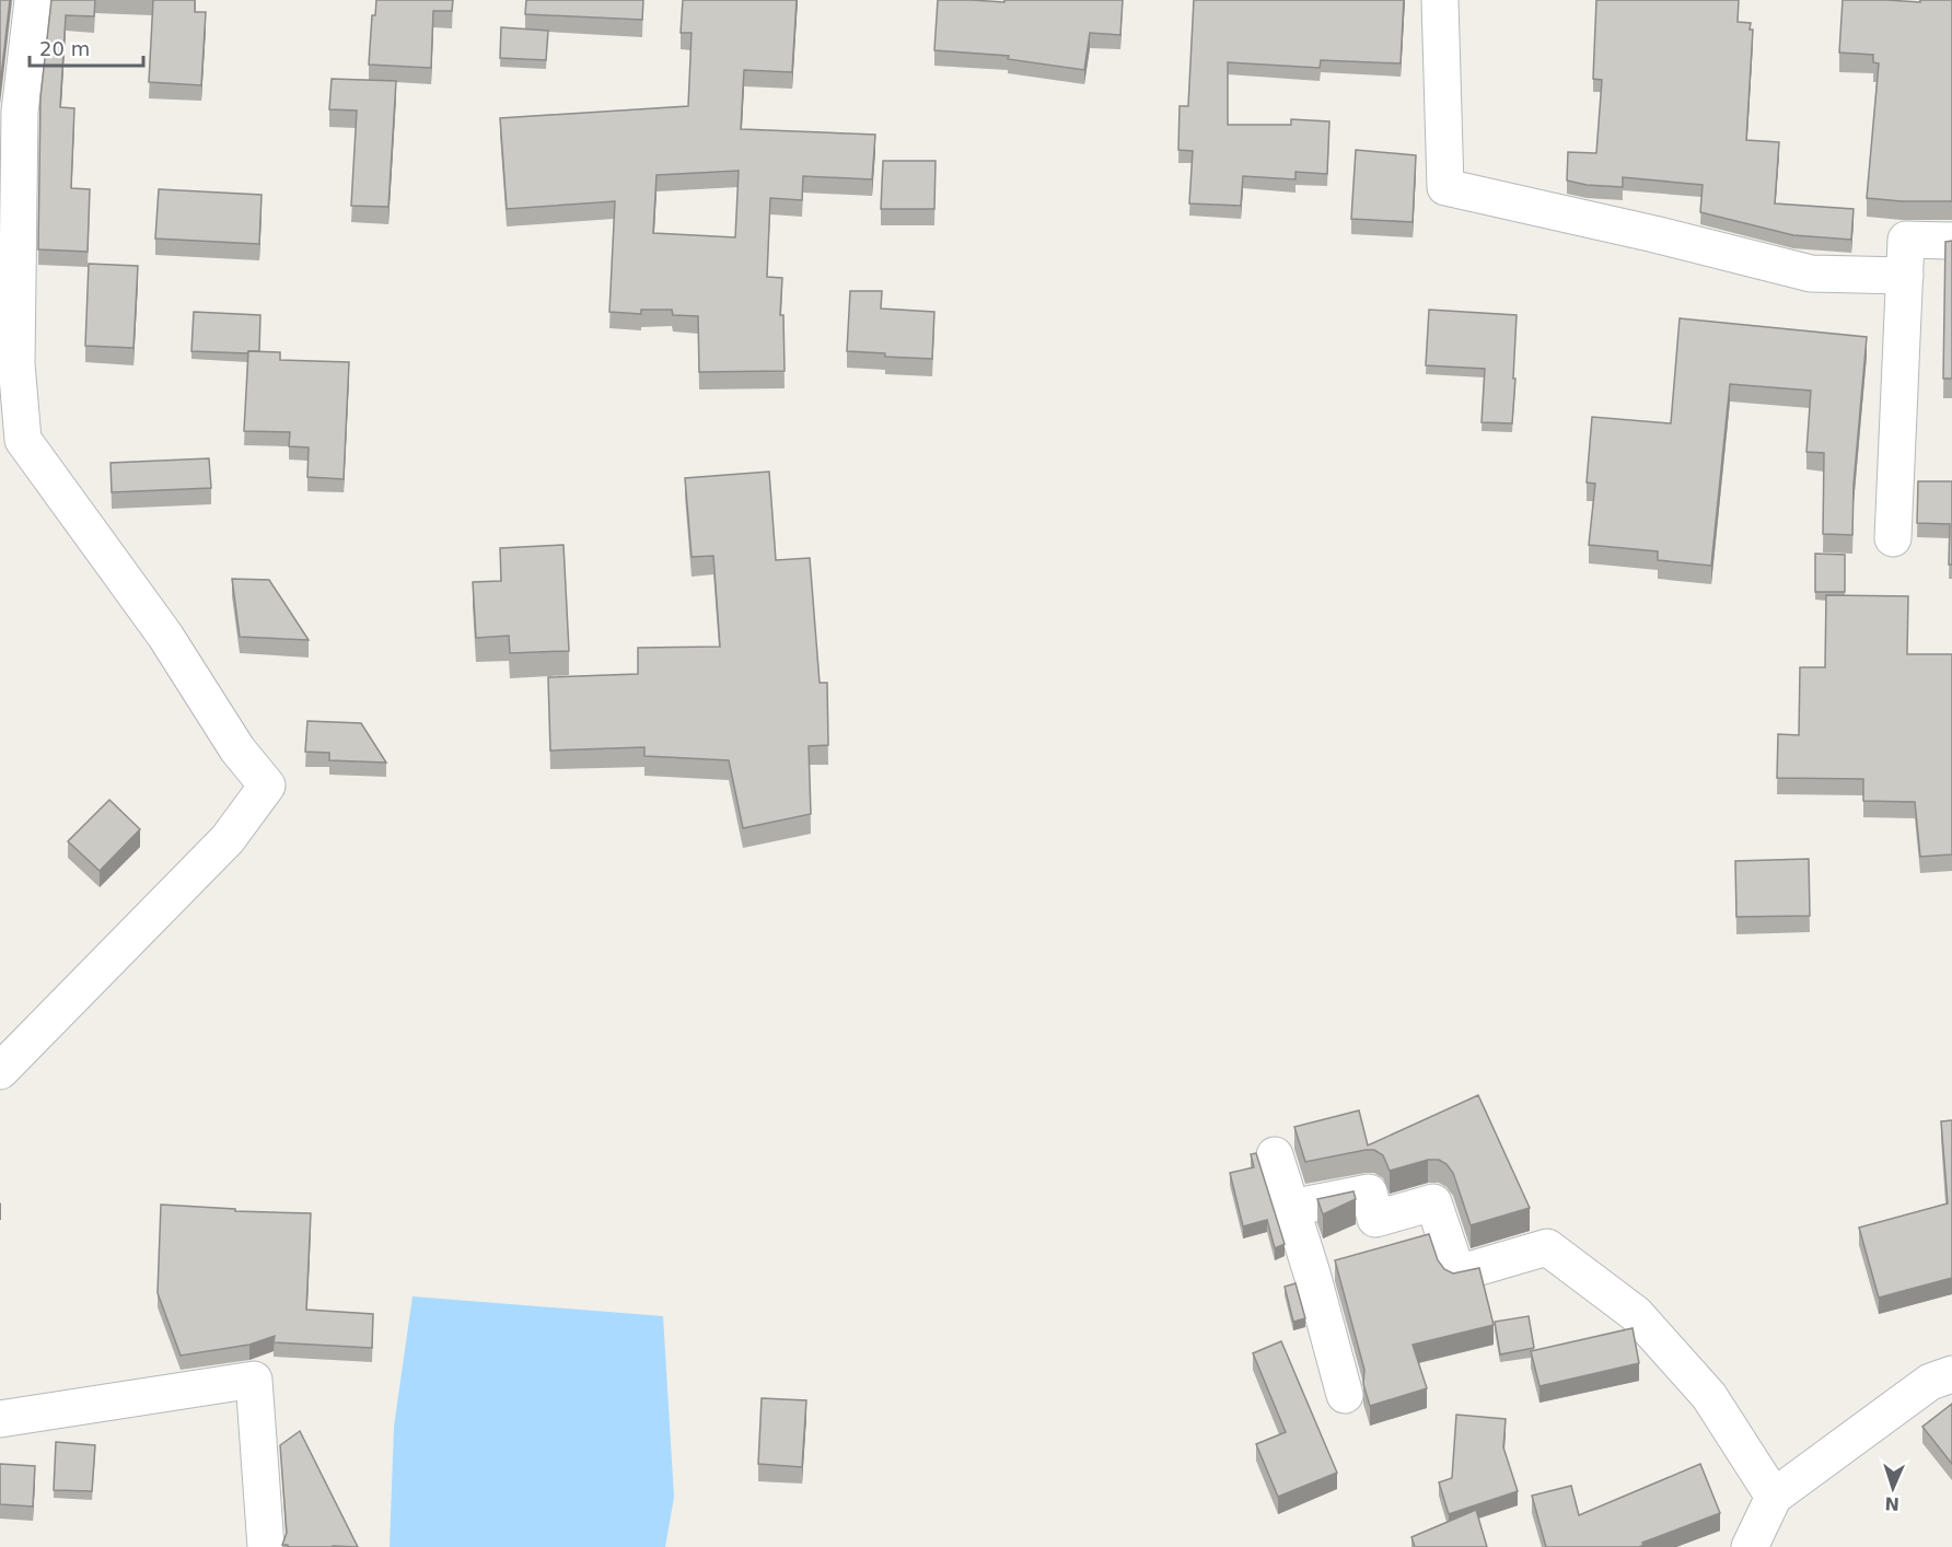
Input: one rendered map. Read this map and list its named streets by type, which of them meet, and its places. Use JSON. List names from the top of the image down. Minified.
{"scale_bar":"20 m","north":"bottom"}
